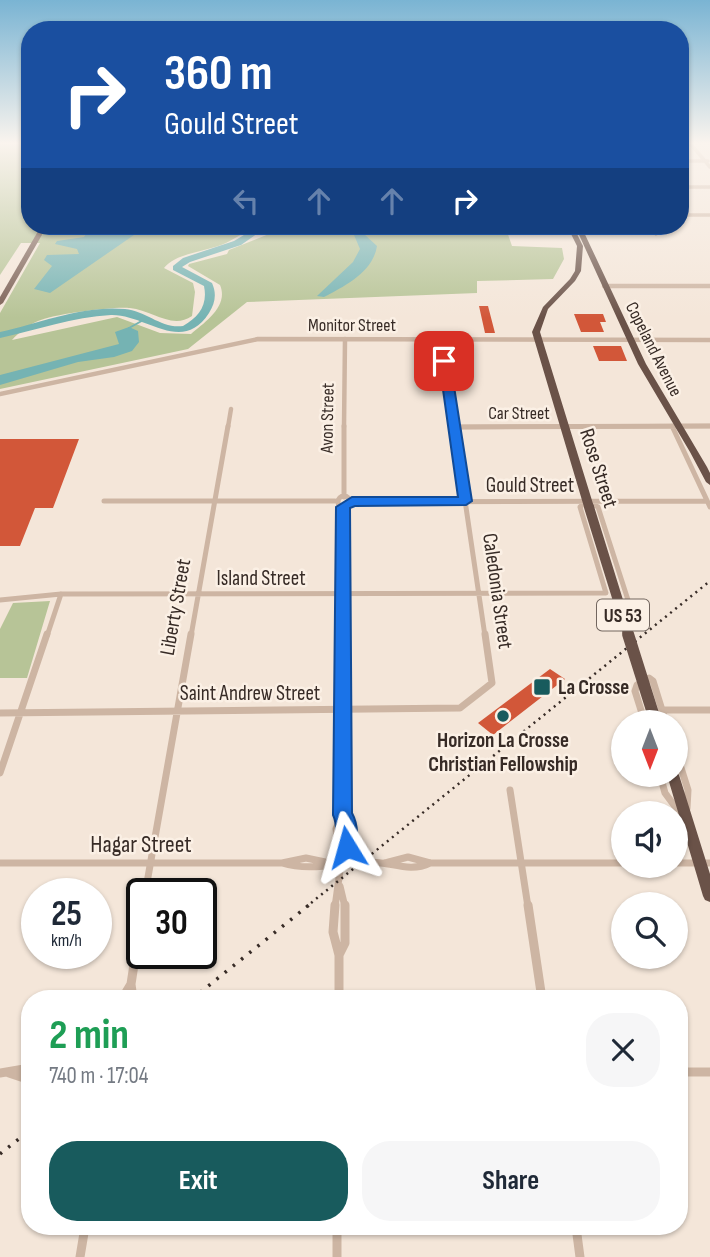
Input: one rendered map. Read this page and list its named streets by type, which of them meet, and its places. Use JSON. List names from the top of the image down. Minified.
{"streets":{"highway":["Copeland Avenue","Rose Street","US 53"],"street":["Monitor Street","Car Street","Avon Street","Gould Street","Island Street","Caledonia Street","Liberty Street","Saint Andrew Street","Hagar Street"]},"crossings":[["Monitor Street","Copeland Avenue"],["Monitor Street","Avon Street"],["Monitor Street","Rose Street"],["Monitor Street","Caledonia Street"],["Copeland Avenue","Car Street"],["Car Street","Rose Street"],["Car Street","Caledonia Street"],["Rose Street","Gould Street"],["Rose Street","Island Street"],["Gould Street","Island Street"],["Gould Street","Caledonia Street"],["Island Street","Caledonia Street"],["Island Street","Liberty Street"],["Caledonia Street","Saint Andrew Street"],["Liberty Street","Saint Andrew Street"],["Liberty Street","Hagar Street"]],"places":{"transit":["La Crosse"],"other":["Horizon La Crosse Christian Fellowship"]},"north":"bottom","page":{"turn":["360 m","Gould Street"],"speed":"25 km/h","limit":"30","heading":["2 min","740 m · 17:04"],"buttons":["Exit","Share"]}}
